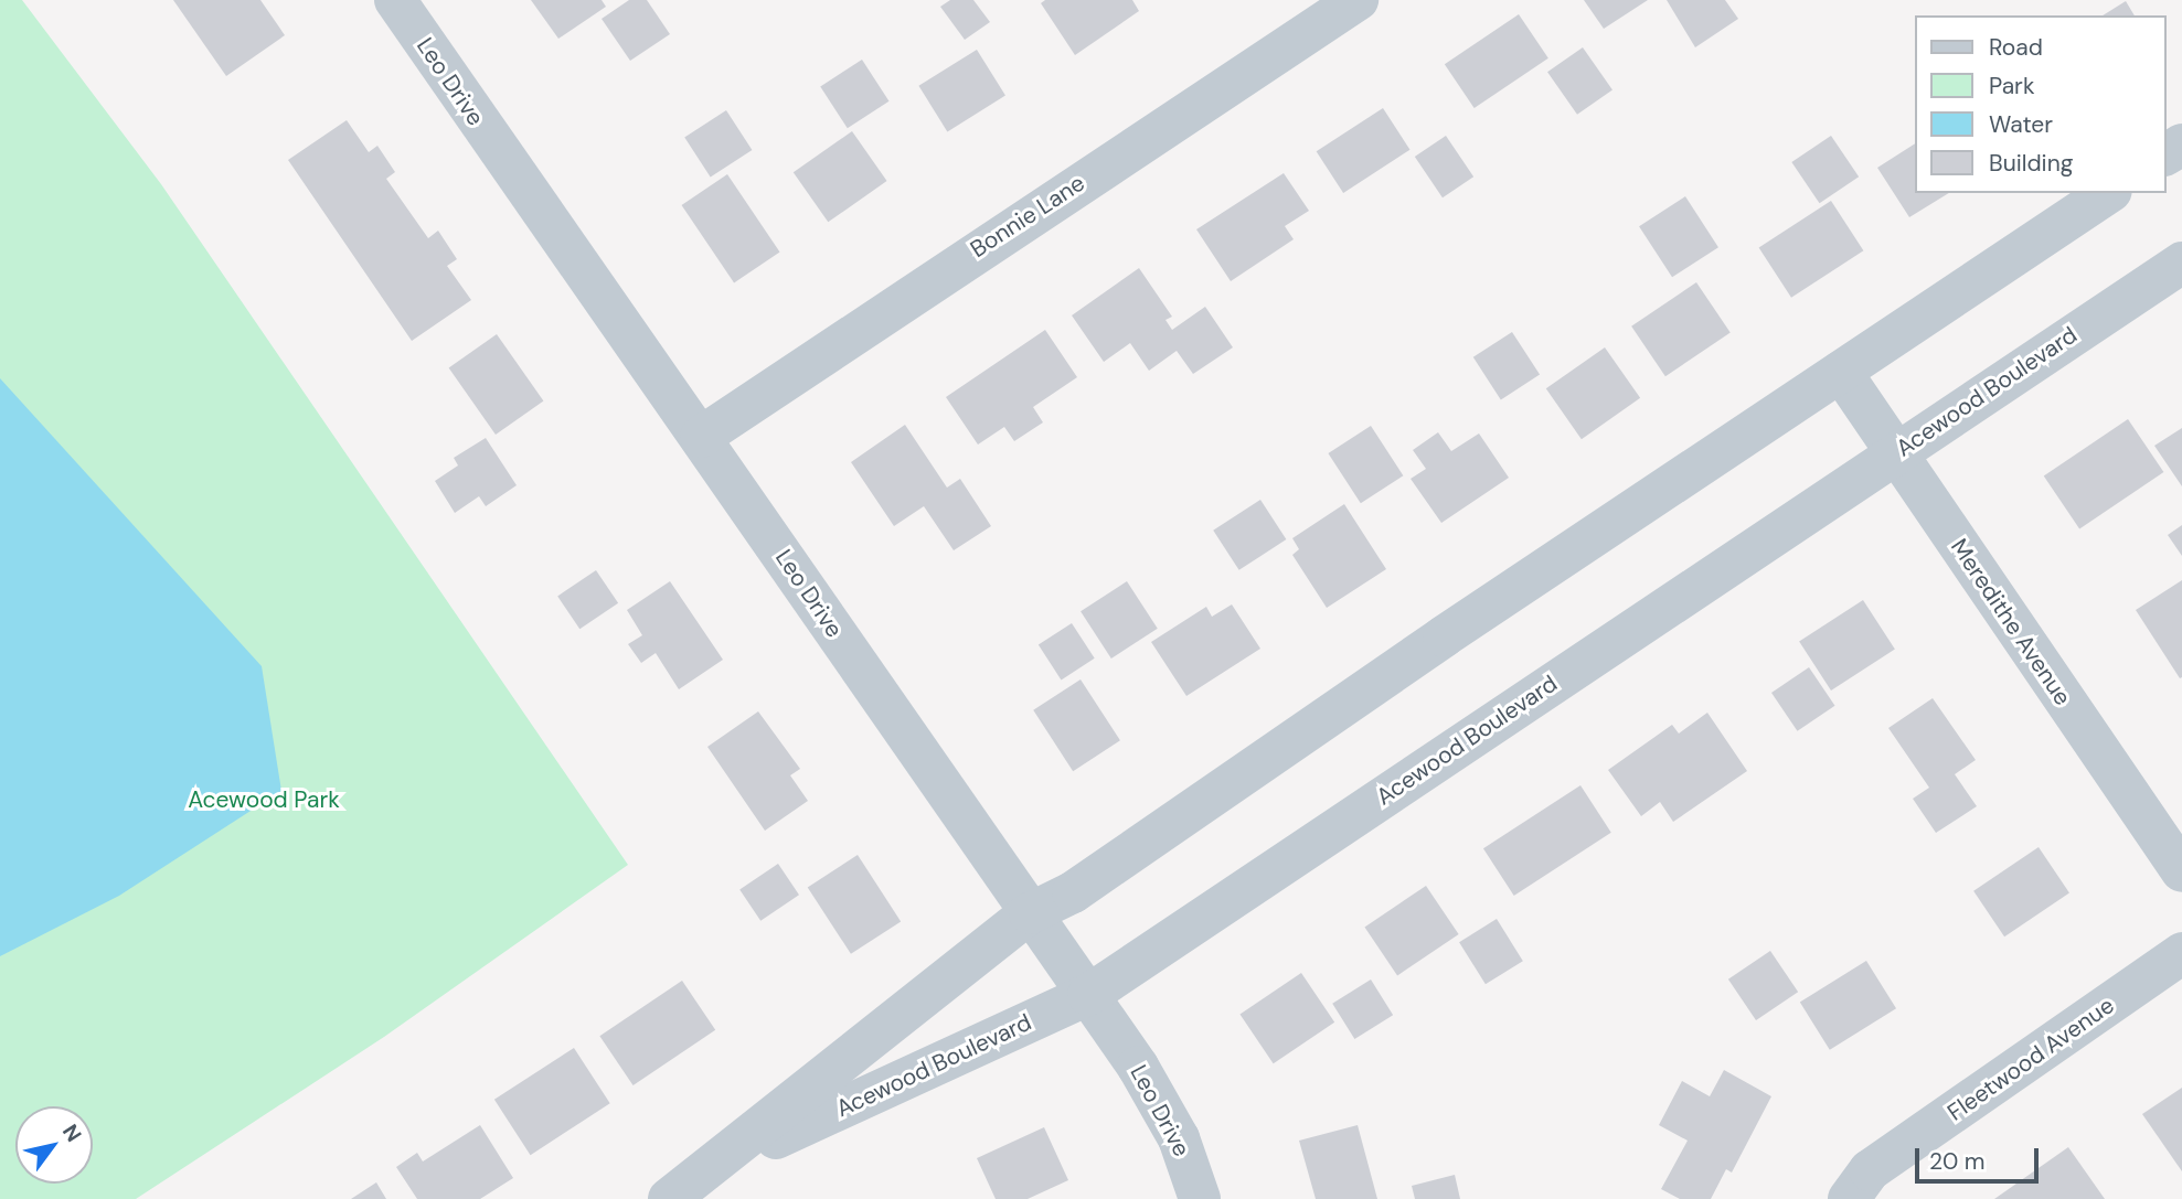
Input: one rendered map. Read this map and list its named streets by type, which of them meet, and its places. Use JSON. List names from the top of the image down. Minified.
{"streets":{"street":["Leo Drive","Bonnie Lane","Acewood Boulevard","Meredithe Avenue","Fleetwood Avenue"]},"crossings":[["Leo Drive","Bonnie Lane"],["Leo Drive","Acewood Boulevard"],["Acewood Boulevard","Meredithe Avenue"]],"parks":["Acewood Park"],"legend":["Road","Park","Water","Building"],"scale_bar":"20 m","north":"top right"}
